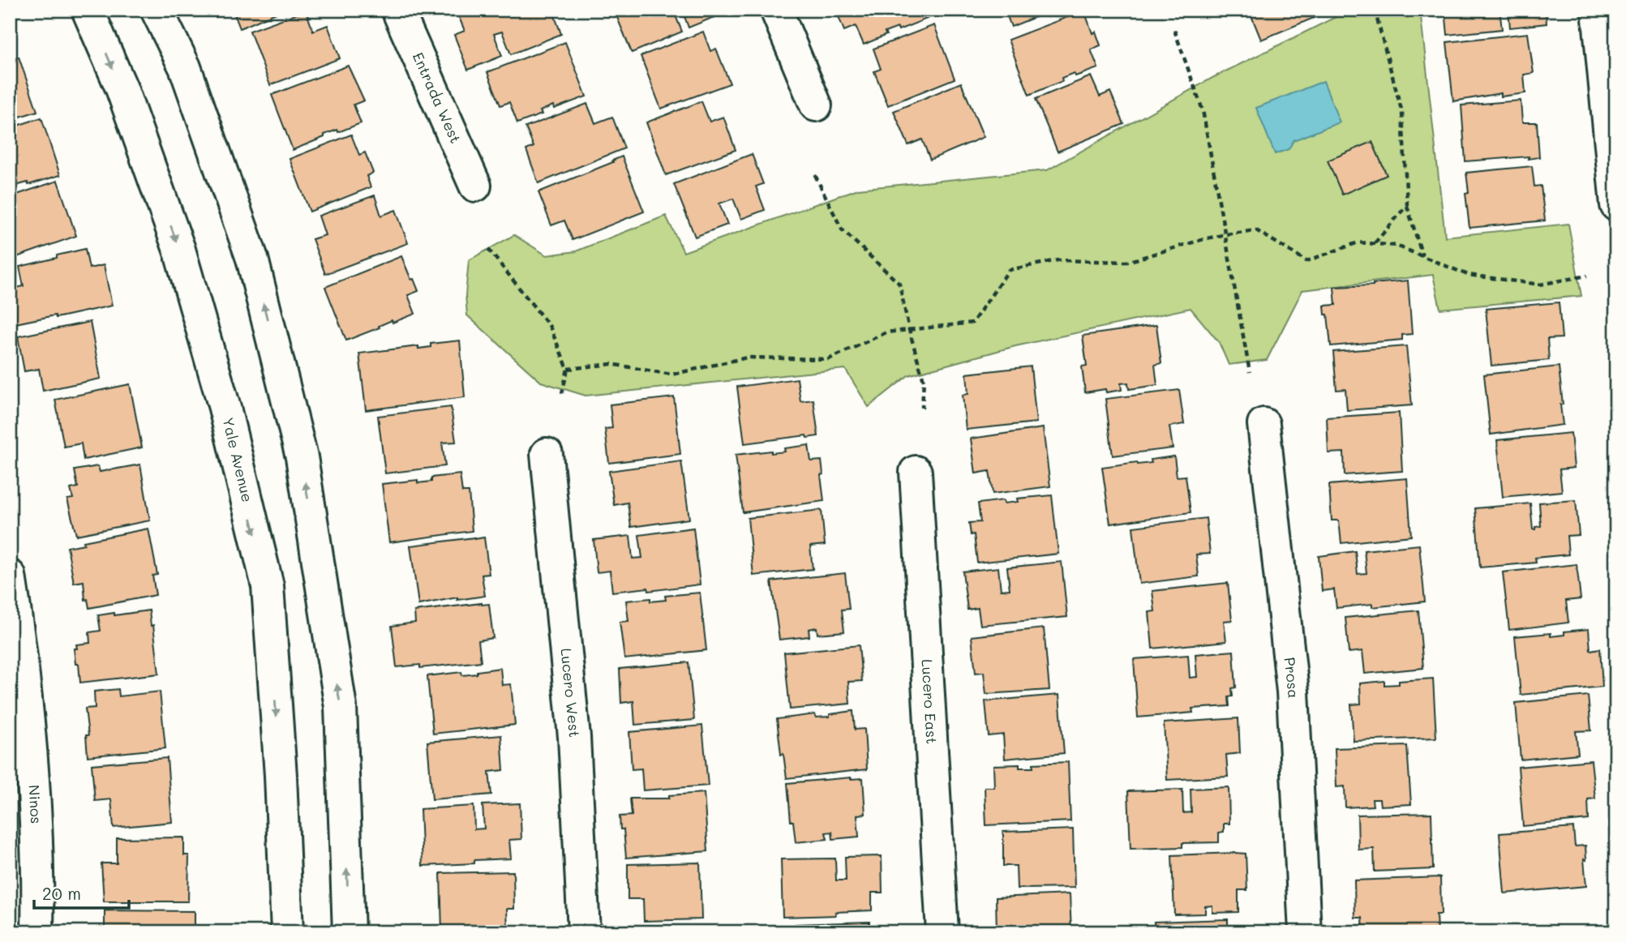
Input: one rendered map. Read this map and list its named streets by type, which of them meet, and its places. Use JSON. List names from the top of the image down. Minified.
{"streets":{"street":["Entrada West","Yale Avenue","Prosa","Lucero West","Lucero East","Ninos"]},"scale_bar":"20 m"}
